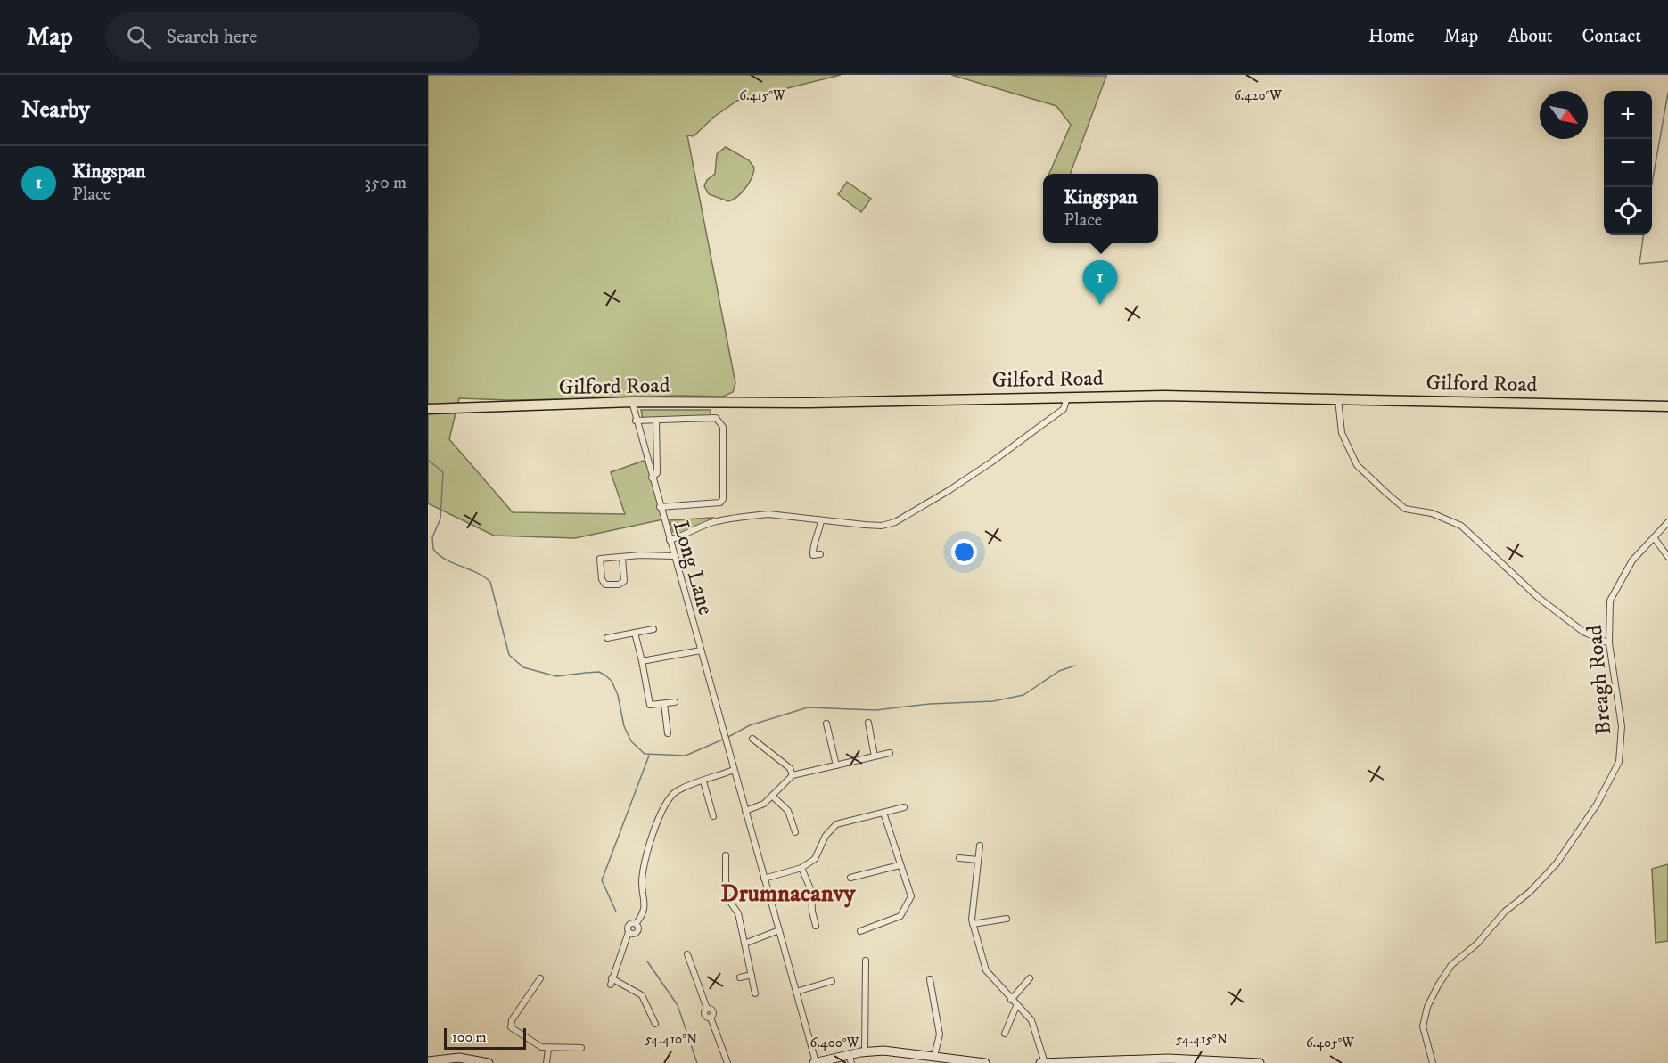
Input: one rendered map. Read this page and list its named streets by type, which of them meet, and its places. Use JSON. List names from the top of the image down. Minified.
{"streets":{"main road":["Gilford Road"],"street":["Long Lane","Breagh Road"]},"crossings":[["Gilford Road","Long Lane"]],"districts":["Drumnacanvy"],"scale_bar":"100 m","north":"bottom right","page":{"header":"Map","search":"Search here","nav":["Home","Map","About","Contact"],"heading":"Nearby","map_buttons":["+","−"],"list":[{"mark":"1","name":"Kingspan","note":"Place","value":"350 m"}],"popup":["Kingspan","Place"],"pins":"1","scale":"100 m"},"coordinates":["6.415°W","6.420°W","54.410°N","54.415°N","6.400°W","6.405°W"]}
